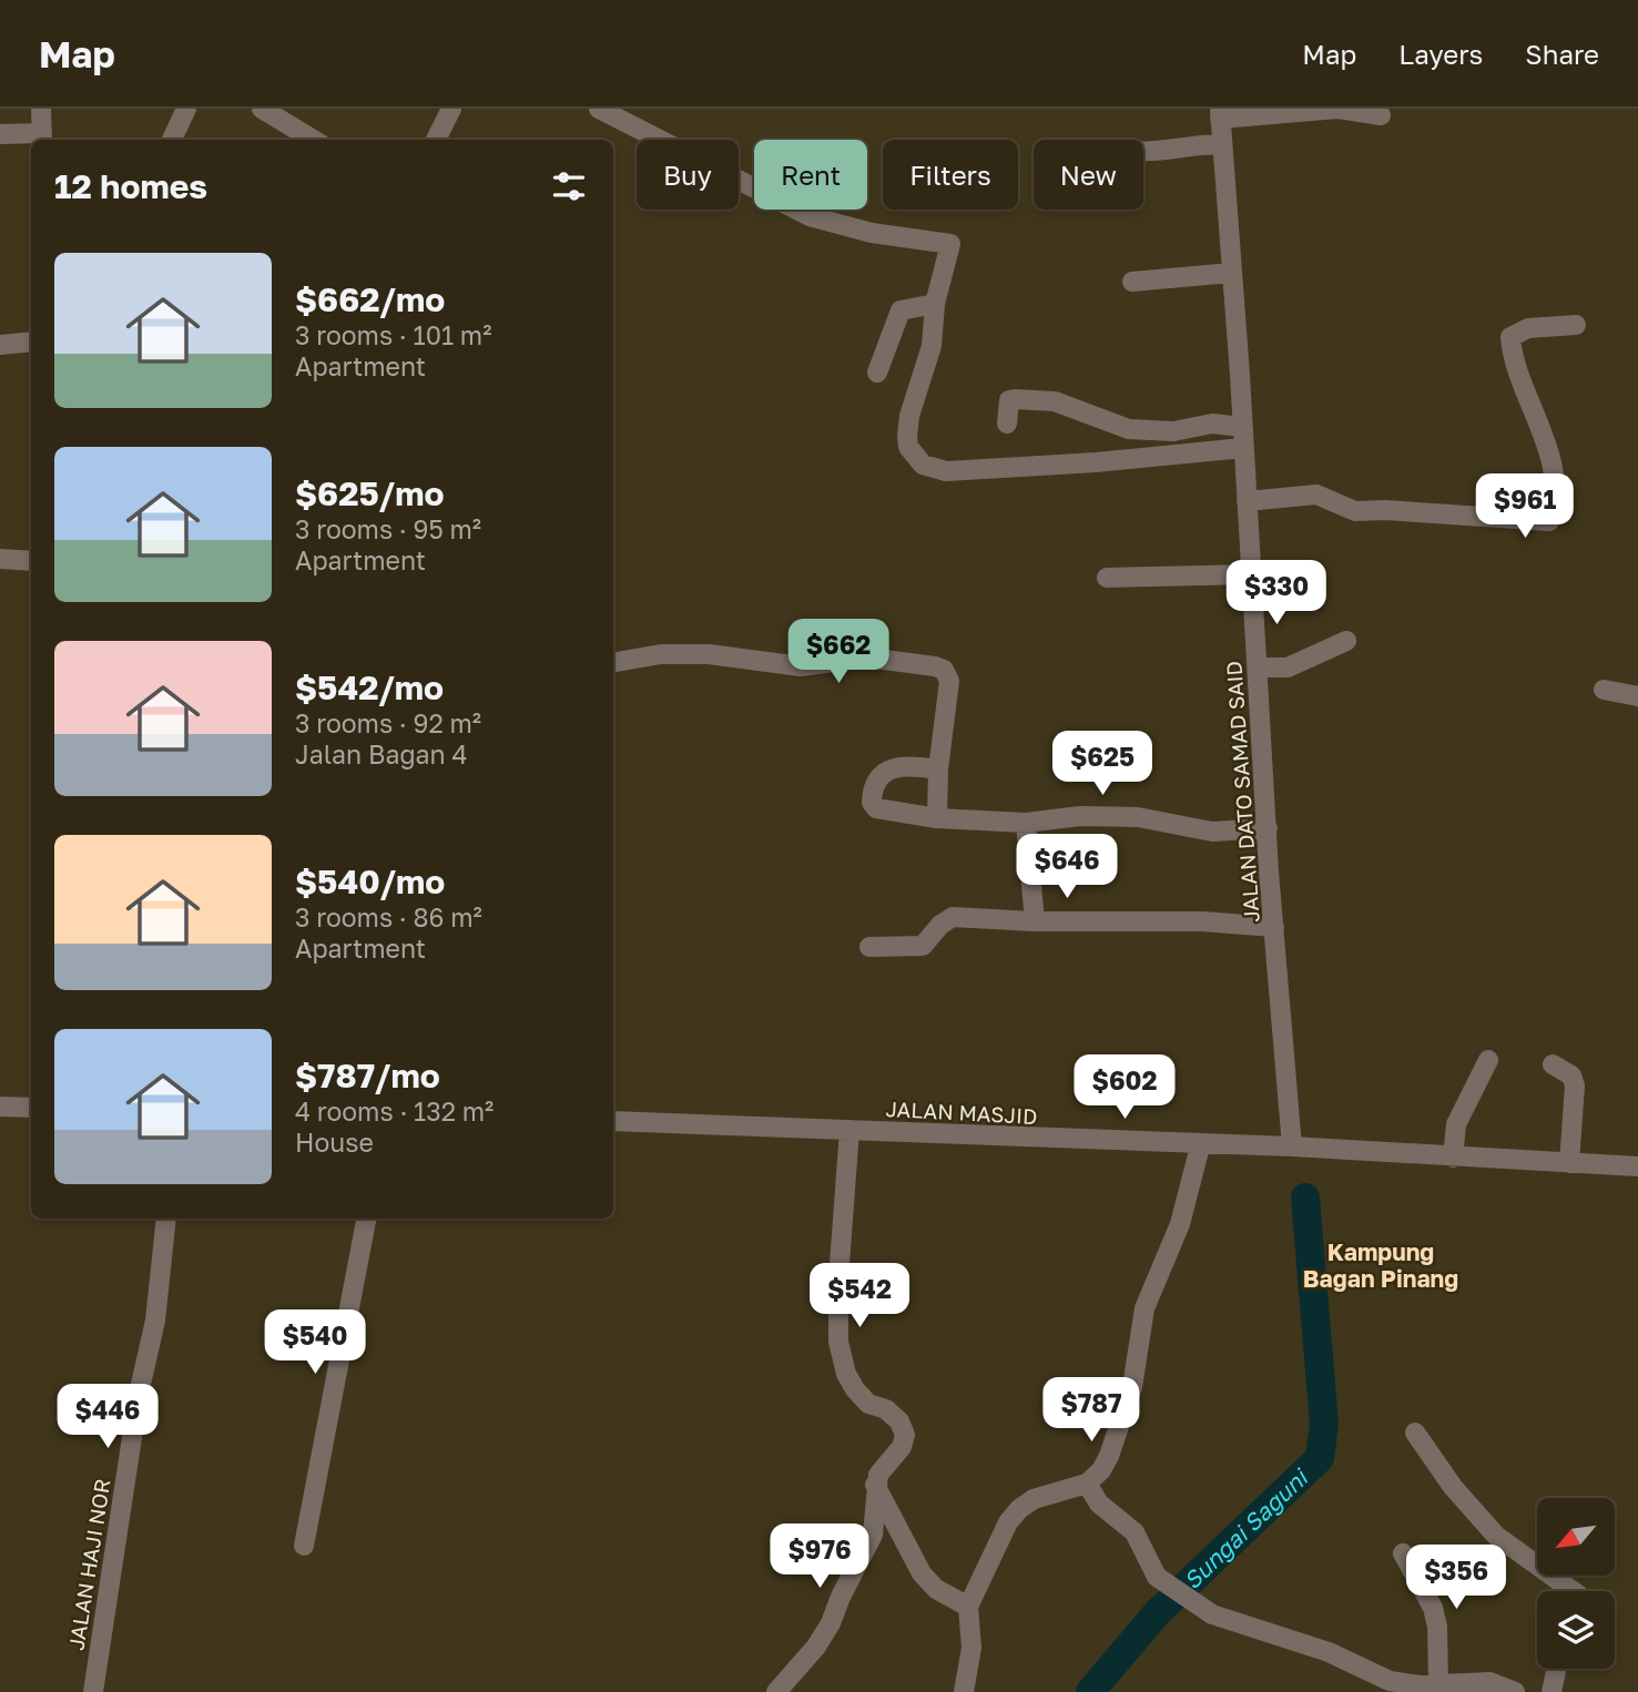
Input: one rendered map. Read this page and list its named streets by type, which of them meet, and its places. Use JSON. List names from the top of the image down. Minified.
{"streets":{"street":["JALAN DATO SAMAD SAID","JALAN MASJID","JALAN HAJI NOR"]},"crossings":[["JALAN DATO SAMAD SAID","JALAN MASJID"]],"districts":["Kampung Bagan Pinang"],"water":["Sungai Saguni"],"north":"bottom left","page":{"header":"Map","nav":["Map","Layers","Share"],"chip":["Buy","Rent","Filters","New"],"heading":"12 homes","list":[{"name":"$662/mo","note":"3 rooms · 101 m² · Apartment"},{"name":"$625/mo","note":"3 rooms · 95 m² · Apartment"},{"name":"$542/mo","note":"3 rooms · 92 m² · Jalan Bagan 4"},{"name":"$540/mo","note":"3 rooms · 86 m² · Apartment"},{"name":"$787/mo","note":"4 rooms · 132 m² · House"}],"price":["$961","$330","$662","$625","$646","$602","$542","$540","$787","$446","$976","$356"]}}
